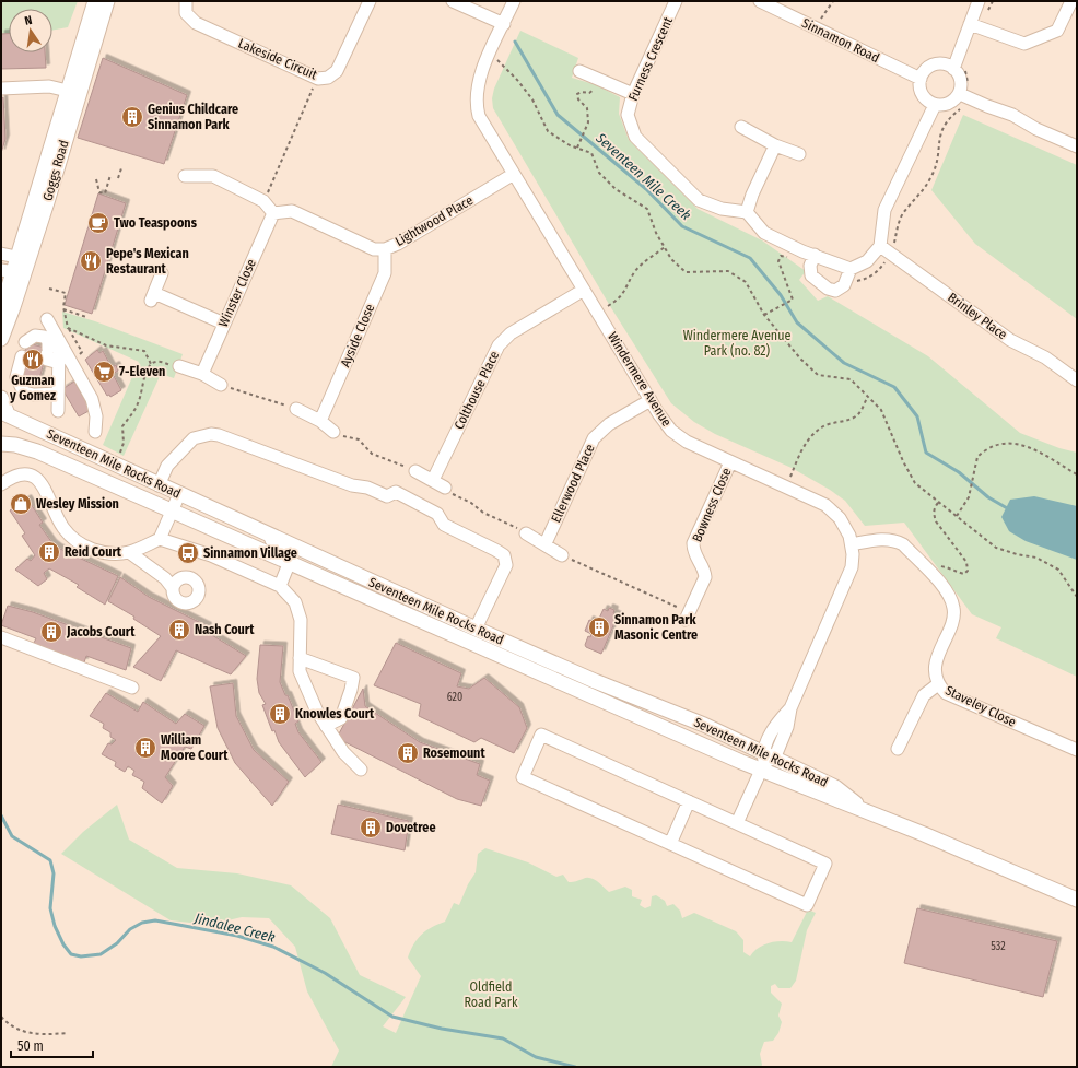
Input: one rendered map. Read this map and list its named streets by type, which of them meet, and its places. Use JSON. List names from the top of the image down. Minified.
{"streets":{"main road":["Goggs Road","Seventeen Mile Rocks Road"],"street":["Sinnamon Road","Lakeside Circuit","Furness Crescent","Lightwood Place","Winster Close","Brinley Place","Ayside Close","Windermere Avenue","Colthouse Place","Ellerwood Place","Bowness Close","Staveley Close"]},"crossings":[["Lightwood Place","Winster Close"],["Lightwood Place","Ayside Close"],["Lightwood Place","Windermere Avenue"],["Windermere Avenue","Colthouse Place"],["Windermere Avenue","Seventeen Mile Rocks Road"],["Windermere Avenue","Ellerwood Place"],["Windermere Avenue","Bowness Close"],["Windermere Avenue","Staveley Close"]],"water":["Seventeen Mile Creek","Jindalee Creek"],"parks":["Windermere Avenue Park (no. 82)","Oldfield Road Park"],"places":{"building":["Genius Childcare Sinnamon Park","Reid Court","Sinnamon Park Masonic Centre","Nash Court","Jacobs Court","Knowles Court","William Moore Court","Rosemount","Dovetree"],"cafe":["Two Teaspoons"],"restaurant":["Pepe's Mexican Restaurant","Guzman y Gomez"],"supermarket":["7-Eleven"],"shop":["Wesley Mission"],"bus stop":["Sinnamon Village"]},"house_numbers":["620","532"],"scale_bar":"50 m","north":"top"}
